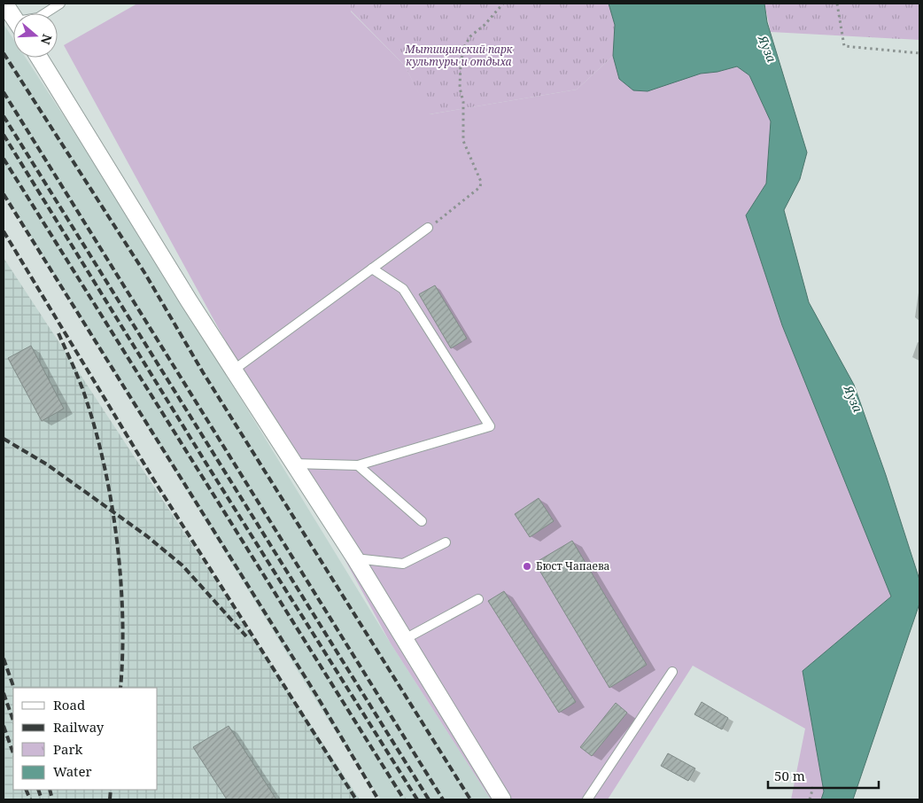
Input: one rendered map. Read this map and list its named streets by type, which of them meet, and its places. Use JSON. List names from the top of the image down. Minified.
{"water":["Яуза"],"parks":["Мытищинский парк культуры и отдыха"],"places":["Бюст Чапаева"],"legend":["Road","Railway","Park","Water"],"scale_bar":"50 m","north":"right"}
